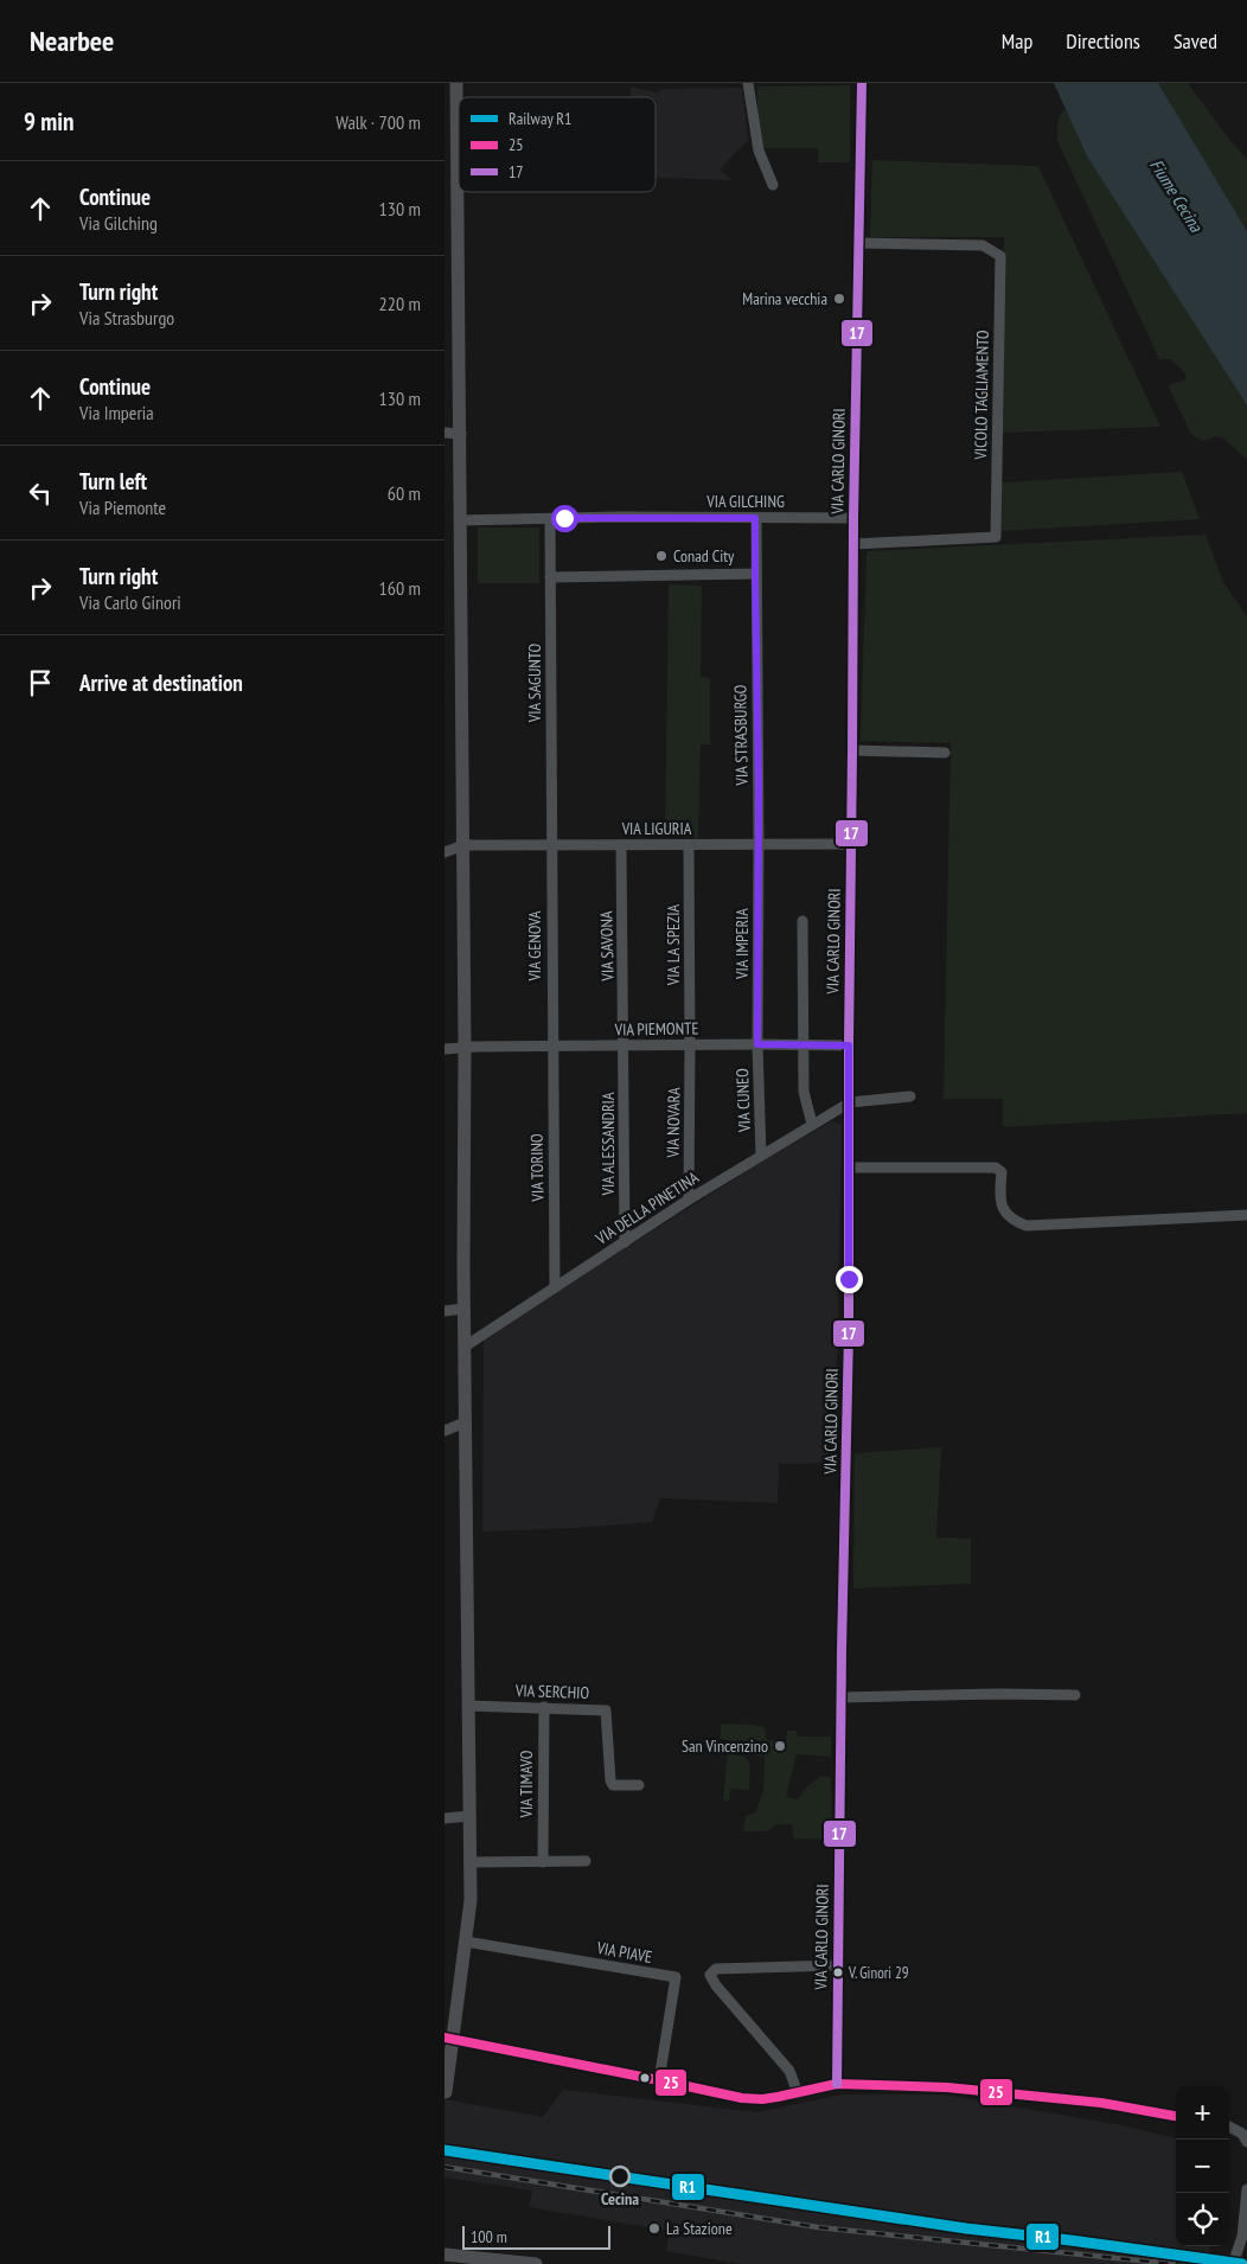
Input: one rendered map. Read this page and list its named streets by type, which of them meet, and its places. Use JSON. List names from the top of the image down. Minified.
{"streets":{"street":["VICOLO TAGLIAMENTO","VIA CARLO GINORI","VIA GILCHING","VIA SAGUNTO","VIA STRASBURGO","VIA LIGURIA","VIA IMPERIA","VIA LA SPEZIA","VIA GENOVA","VIA SAVONA","VIA PIEMONTE","VIA CUNEO","VIA NOVARA","VIA ALESSANDRIA","VIA TORINO","VIA DELLA PINETINA","VIA SERCHIO","VIA TIMAVO","VIA PIAVE"]},"crossings":[["VICOLO TAGLIAMENTO","VIA CARLO GINORI"],["VIA CARLO GINORI","VIA GILCHING"],["VIA CARLO GINORI","VIA LIGURIA"],["VIA CARLO GINORI","VIA PIEMONTE"],["VIA CARLO GINORI","VIA DELLA PINETINA"],["VIA GILCHING","VIA SAGUNTO"],["VIA GILCHING","VIA STRASBURGO"],["VIA SAGUNTO","VIA LIGURIA"],["VIA SAGUNTO","VIA GENOVA"],["VIA STRASBURGO","VIA LIGURIA"],["VIA STRASBURGO","VIA IMPERIA"],["VIA LIGURIA","VIA IMPERIA"],["VIA LIGURIA","VIA LA SPEZIA"],["VIA LIGURIA","VIA GENOVA"],["VIA LIGURIA","VIA SAVONA"],["VIA IMPERIA","VIA PIEMONTE"],["VIA IMPERIA","VIA CUNEO"],["VIA LA SPEZIA","VIA PIEMONTE"],["VIA LA SPEZIA","VIA NOVARA"],["VIA GENOVA","VIA PIEMONTE"],["VIA GENOVA","VIA TORINO"],["VIA SAVONA","VIA PIEMONTE"],["VIA SAVONA","VIA ALESSANDRIA"],["VIA PIEMONTE","VIA CUNEO"],["VIA PIEMONTE","VIA NOVARA"],["VIA PIEMONTE","VIA ALESSANDRIA"],["VIA PIEMONTE","VIA TORINO"],["VIA CUNEO","VIA DELLA PINETINA"],["VIA NOVARA","VIA DELLA PINETINA"],["VIA ALESSANDRIA","VIA DELLA PINETINA"],["VIA TORINO","VIA DELLA PINETINA"],["VIA SERCHIO","VIA TIMAVO"]],"water":["Fiume Cecina"],"places":["Marina vecchia","Conad City","San Vincenzino","V. Ginori 29","Cecina","La Stazione"],"lines":["transit line 17","transit line 25","rail line R1"],"legend":["Railway R1","25","17"],"scale_bar":"100 m","page":{"header":"Nearbee","nav":["Map","Directions","Saved"],"heading":["9 min","Walk · 700 m"],"list":[["Continue","Via Gilching","130 m"],["Turn right","Via Strasburgo","220 m"],["Continue","Via Imperia","130 m"],["Turn left","Via Piemonte","60 m"],["Turn right","Via Carlo Ginori","160 m"],"Arrive at destination"],"map_buttons":["+","−"],"scale":"100 m"}}
